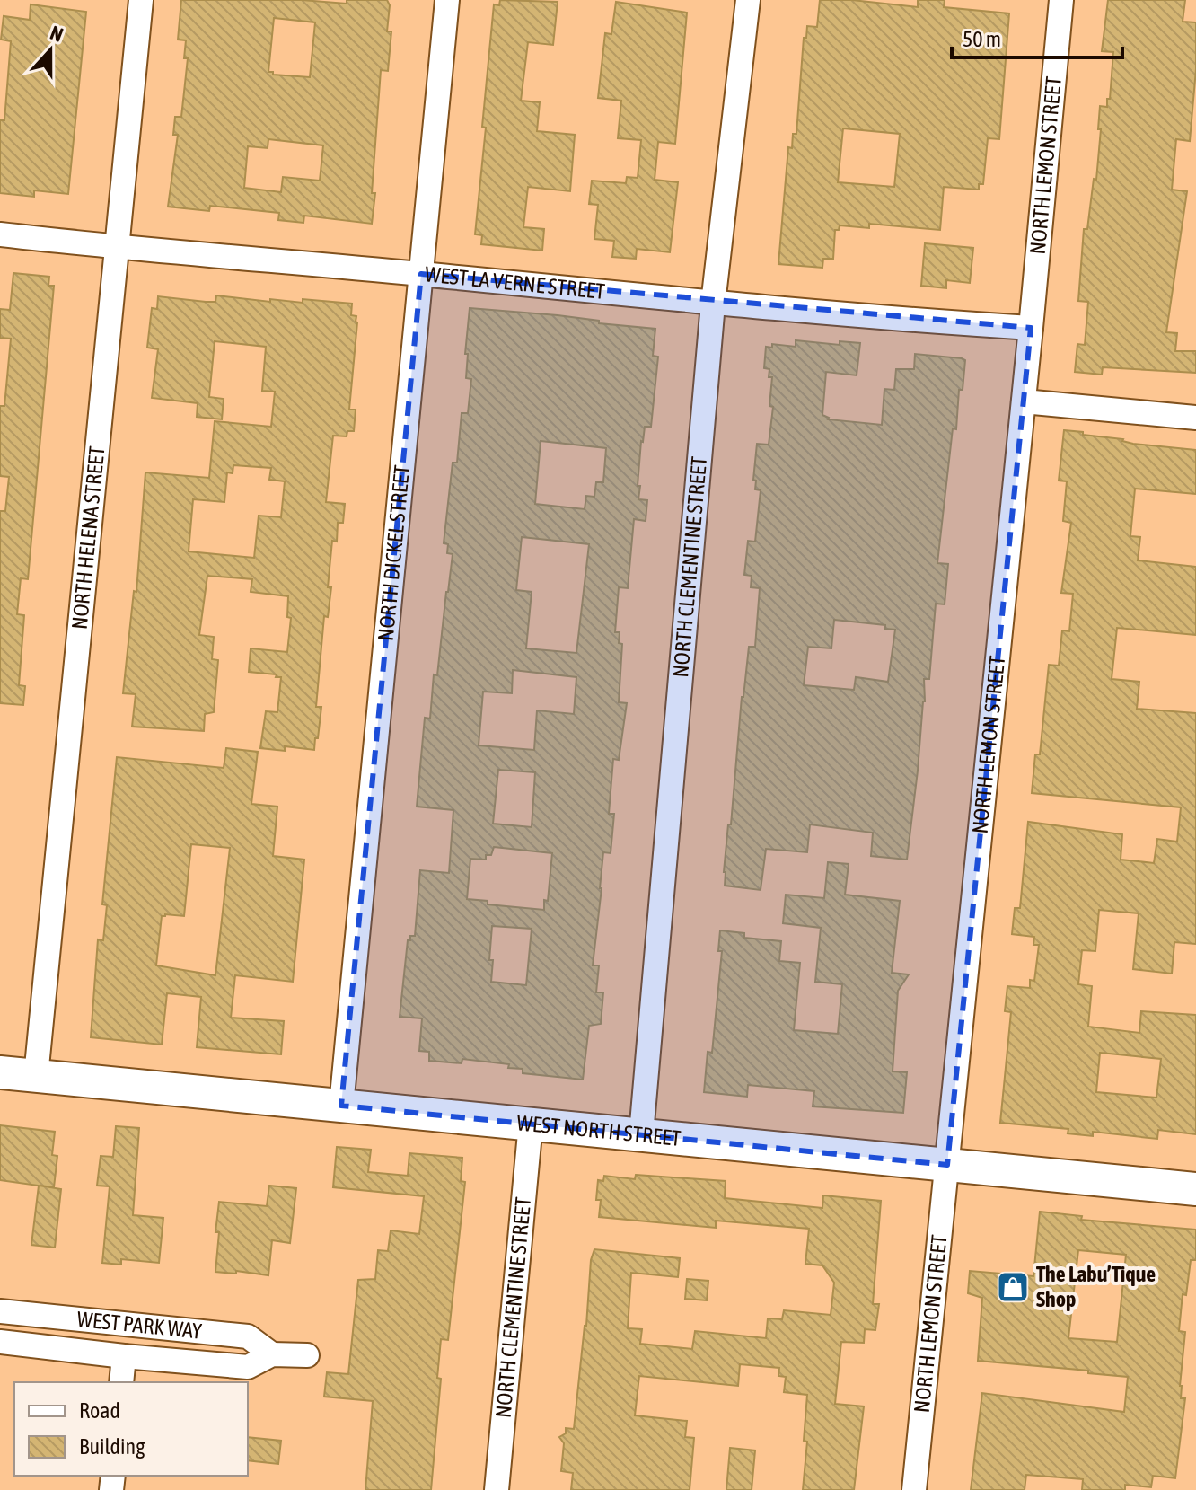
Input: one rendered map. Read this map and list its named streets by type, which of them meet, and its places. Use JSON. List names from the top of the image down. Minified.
{"streets":{"street":["NORTH LEMON STREET","WEST LA VERNE STREET","NORTH HELENA STREET","NORTH DICKEL STREET","NORTH CLEMENTINE STREET","WEST NORTH STREET","WEST PARK WAY"]},"crossings":[["NORTH LEMON STREET","WEST LA VERNE STREET"],["NORTH LEMON STREET","WEST NORTH STREET"],["WEST LA VERNE STREET","NORTH HELENA STREET"],["WEST LA VERNE STREET","NORTH DICKEL STREET"],["WEST LA VERNE STREET","NORTH CLEMENTINE STREET"],["NORTH HELENA STREET","WEST NORTH STREET"],["NORTH DICKEL STREET","WEST NORTH STREET"],["NORTH CLEMENTINE STREET","WEST NORTH STREET"]],"places":{"shop":["The Labu’Tique Shop"]},"legend":["Road","Building"],"scale_bar":"50 m","north":"top"}
